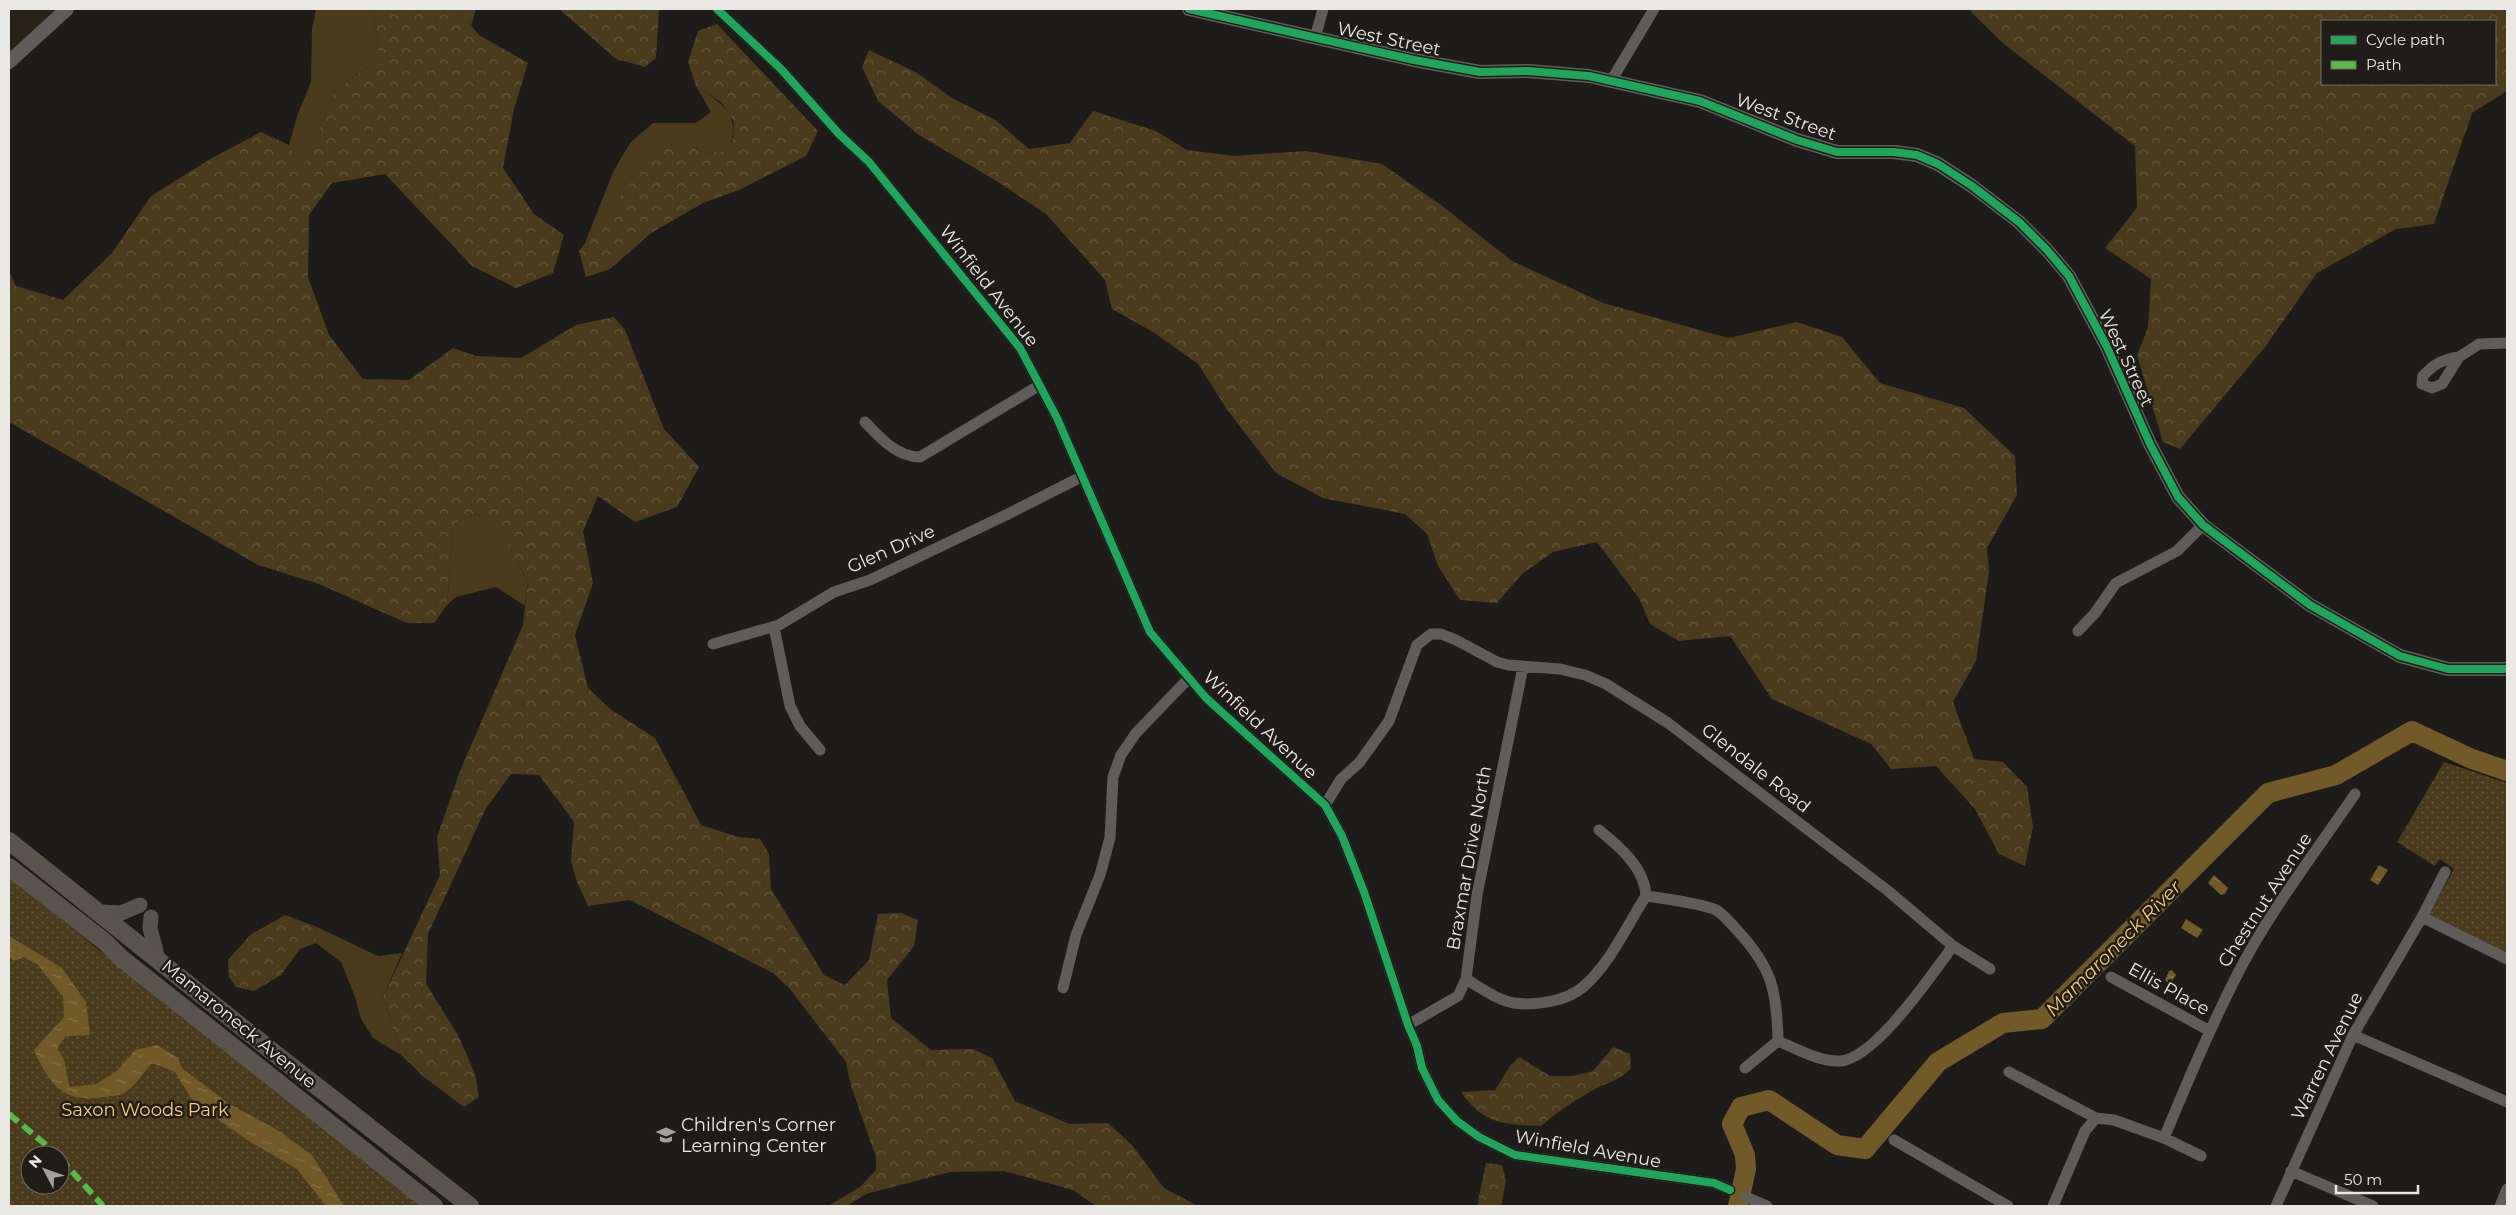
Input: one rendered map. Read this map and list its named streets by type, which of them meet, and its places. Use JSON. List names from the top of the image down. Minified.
{"streets":{"main road":["Mamaroneck Avenue"],"street":["West Street","Winfield Avenue","Glen Drive","Glendale Road","Braxmar Drive North","Chestnut Avenue","Ellis Place","Warren Avenue"]},"crossings":[["Winfield Avenue","Glen Drive"],["Winfield Avenue","Glendale Road"],["Winfield Avenue","Braxmar Drive North"],["Glendale Road","Braxmar Drive North"],["Chestnut Avenue","Ellis Place"]],"water":["Mamaroneck River"],"parks":["Saxon Woods Park"],"places":{"school or university":["Children's Corner Learning Center"]},"legend":["Cycle path","Path"],"scale_bar":"50 m","north":"top left"}
